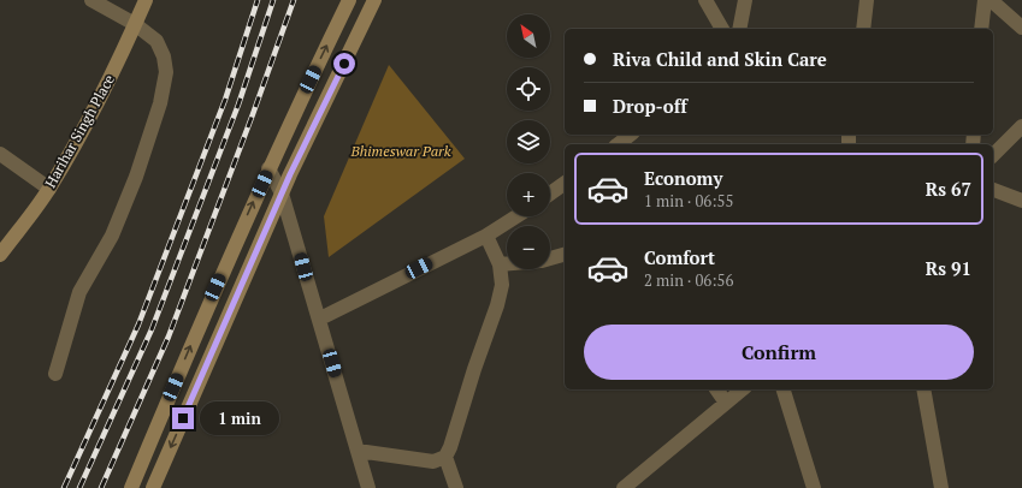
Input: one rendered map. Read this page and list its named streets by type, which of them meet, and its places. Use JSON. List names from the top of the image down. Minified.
{"streets":{"street":["Harihar Singh Place"]},"parks":["Bhimeswar Park"],"north":"top left","page":{"map_buttons":["+","−"],"banner":["Riva Child and Skin Care","Drop-off"],"list":[{"name":"Economy","note":"1 min · 06:55","value":"Rs 67"},{"name":"Comfort","note":"2 min · 06:56","value":"Rs 91"}],"buttons":"Confirm","bubble":"1 min"}}
